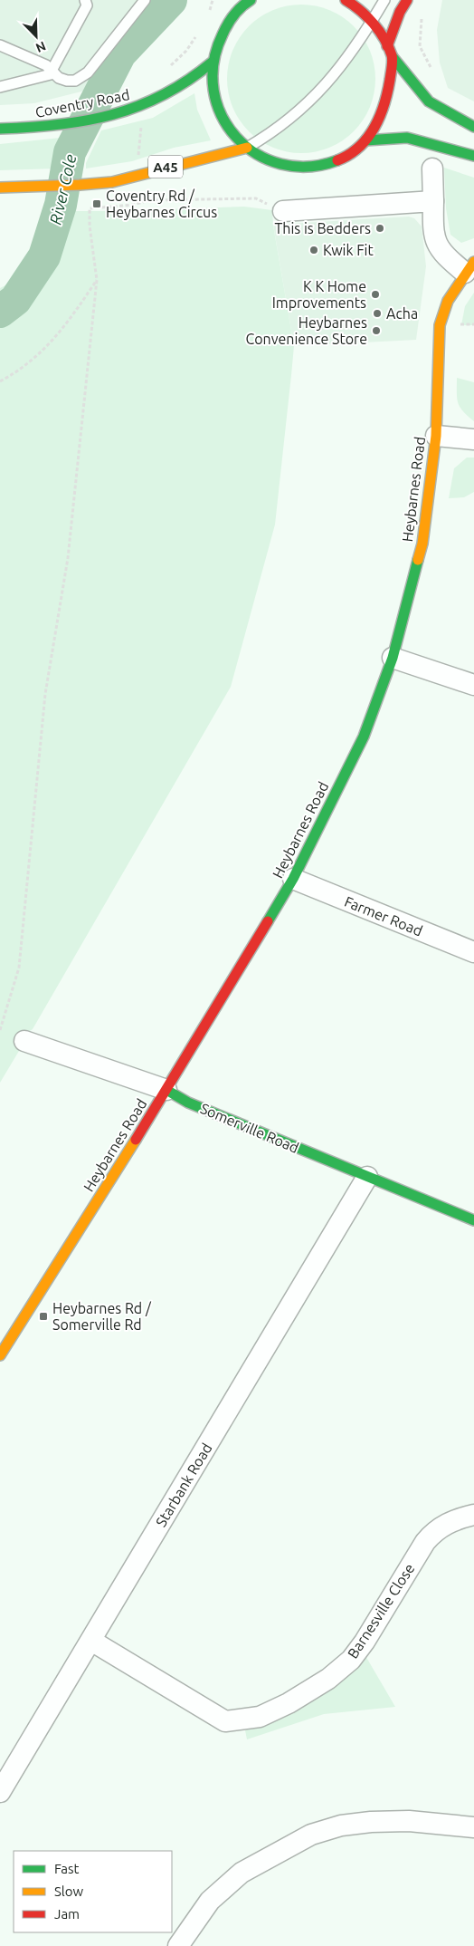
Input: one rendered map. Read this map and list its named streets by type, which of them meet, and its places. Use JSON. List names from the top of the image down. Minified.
{"streets":{"main road":["Coventry Road","A45","Heybarnes Road","Somerville Road"],"street":["Farmer Road","Starbank Road","Barnesville Close"]},"crossings":[["Heybarnes Road","Farmer Road"],["Heybarnes Road","Somerville Road"],["Somerville Road","Starbank Road"],["Starbank Road","Barnesville Close"]],"water":["River Cole"],"places":{"transit":["Coventry Rd / Heybarnes Circus","Heybarnes Rd / Somerville Rd"],"other":["This is Bedders","Kwik Fit","K K Home Improvements","Acha","Heybarnes Convenience Store"]},"legend":["Fast","Slow","Jam"],"north":"bottom right"}
